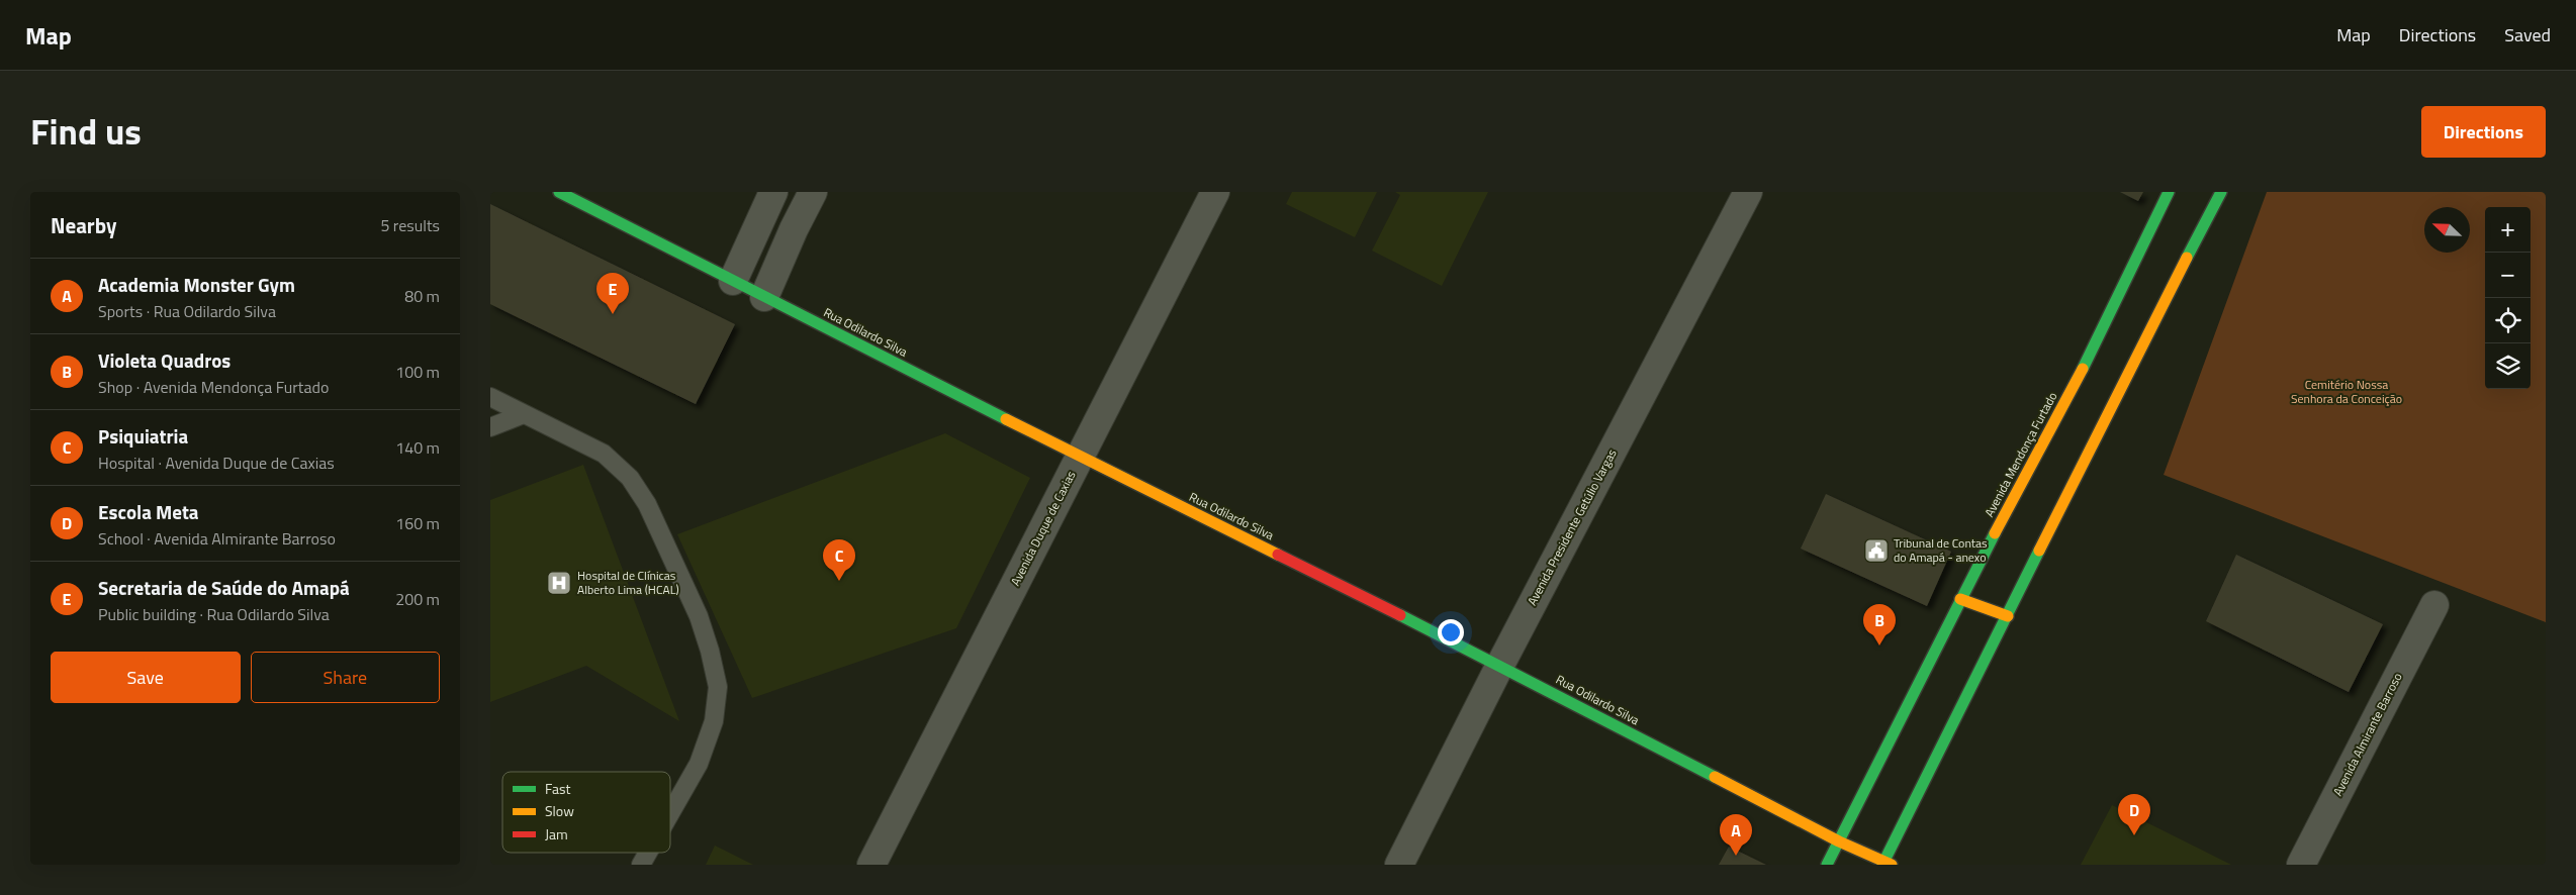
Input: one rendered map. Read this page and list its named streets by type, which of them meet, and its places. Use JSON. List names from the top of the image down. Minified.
{"streets":{"street":["Rua Odilardo Silva","Avenida Mendonça Furtado","Avenida Presidente Getúlio Vargas","Avenida Duque de Caxias","Avenida Almirante Barroso"]},"crossings":[["Rua Odilardo Silva","Avenida Mendonça Furtado"],["Rua Odilardo Silva","Avenida Presidente Getúlio Vargas"],["Rua Odilardo Silva","Avenida Duque de Caxias"]],"parks":["Cemitério Nossa Senhora da Conceição"],"places":{"public building":["Tribunal de Contas do Amapá - anexo"],"hospital":["Hospital de Clínicas Alberto Lima (HCAL)"]},"legend":["Fast","Slow","Jam"],"north":"top left","page":{"header":"Map","nav":["Map","Directions","Saved"],"title":"Find us","buttons":["Directions",["Save","Share"]],"heading":["Nearby","5 results"],"map_buttons":["+","−"],"list":[{"mark":"A","name":"Academia Monster Gym","note":"Sports · Rua Odilardo Silva","value":"80 m"},{"mark":"B","name":"Violeta Quadros","note":"Shop · Avenida Mendonça Furtado","value":"100 m"},{"mark":"C","name":"Psiquiatria","note":"Hospital · Avenida Duque de Caxias","value":"140 m"},{"mark":"D","name":"Escola Meta","note":"School · Avenida Almirante Barroso","value":"160 m"},{"mark":"E","name":"Secretaria de Saúde do Amapá","note":"Public building · Rua Odilardo Silva","value":"200 m"}],"pins":["E","C","B","D","A"]}}
